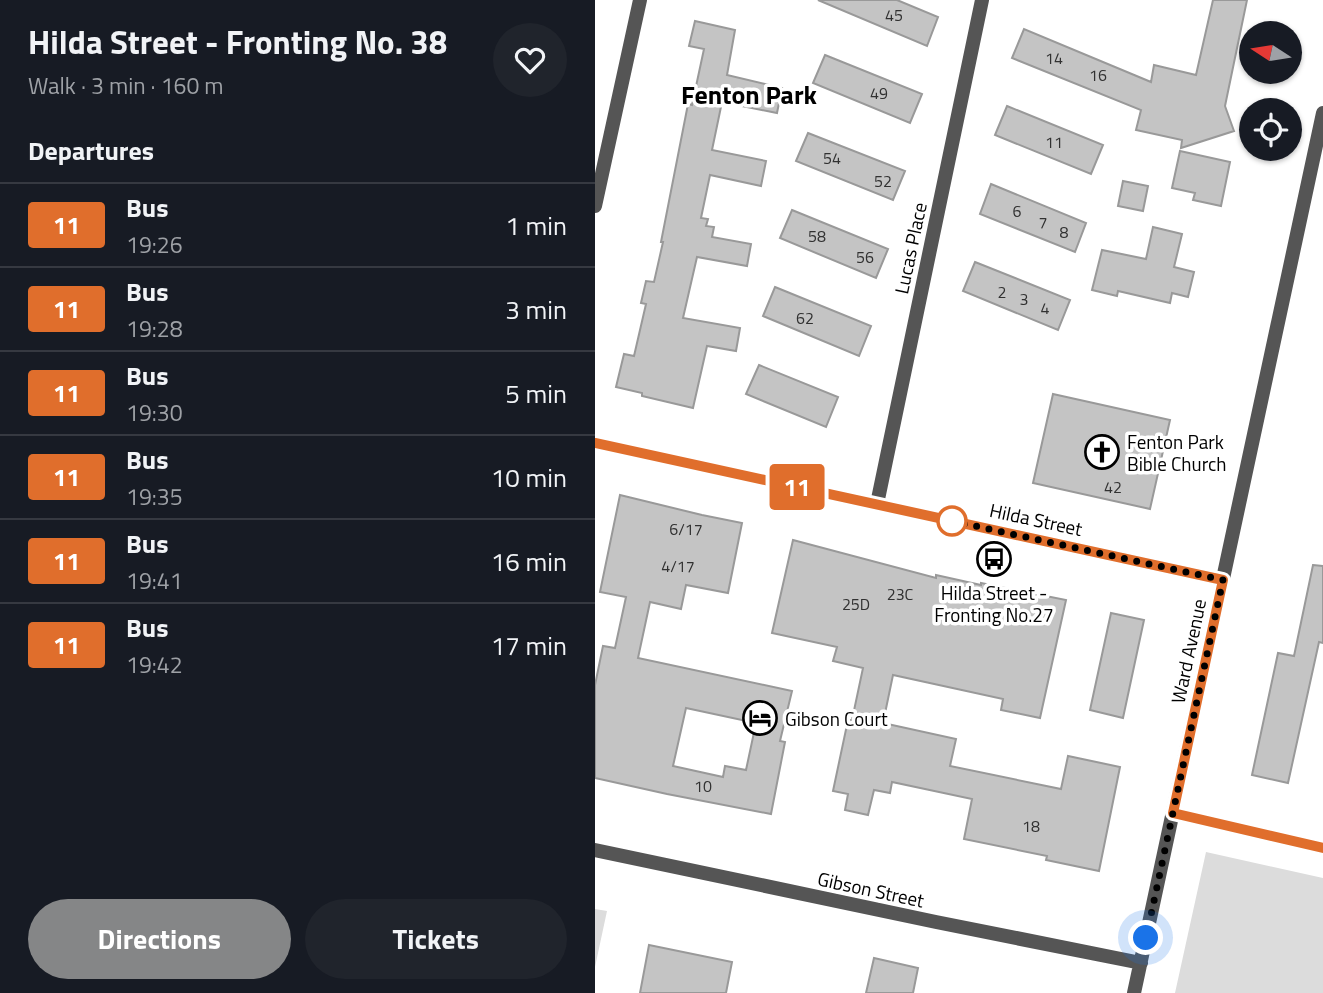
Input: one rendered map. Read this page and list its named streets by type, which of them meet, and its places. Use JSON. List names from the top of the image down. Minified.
{"streets":{"street":["Lucas Place","Hilda Street","Ward Avenue","Gibson Street"]},"crossings":[["Lucas Place","Hilda Street"],["Hilda Street","Ward Avenue"],["Ward Avenue","Gibson Street"]],"districts":["Fenton Park"],"places":{"church":["Fenton Park Bible Church"],"bus stop":["Hilda Street - Fronting No.27"],"hotel":["Gibson Court"]},"lines":["bus line 11"],"house_numbers":["45","14","16","49","11","54","52","6","7","8","58","56","2","3","4","62","42","6/17","4/17","23C","25D","10","18"],"north":"left","page":{"heading":[["Hilda Street - Fronting No. 38","Walk · 3 min · 160 m"],"Departures"],"on_map":"11","list":[{"mark":"11","name":"Bus","note":"19:26","value":"1 min"},{"mark":"11","name":"Bus","note":"19:28","value":"3 min"},{"mark":"11","name":"Bus","note":"19:30","value":"5 min"},{"mark":"11","name":"Bus","note":"19:35","value":"10 min"},{"mark":"11","name":"Bus","note":"19:41","value":"16 min"},{"mark":"11","name":"Bus","note":"19:42","value":"17 min"}],"buttons":["Directions","Tickets"]}}
